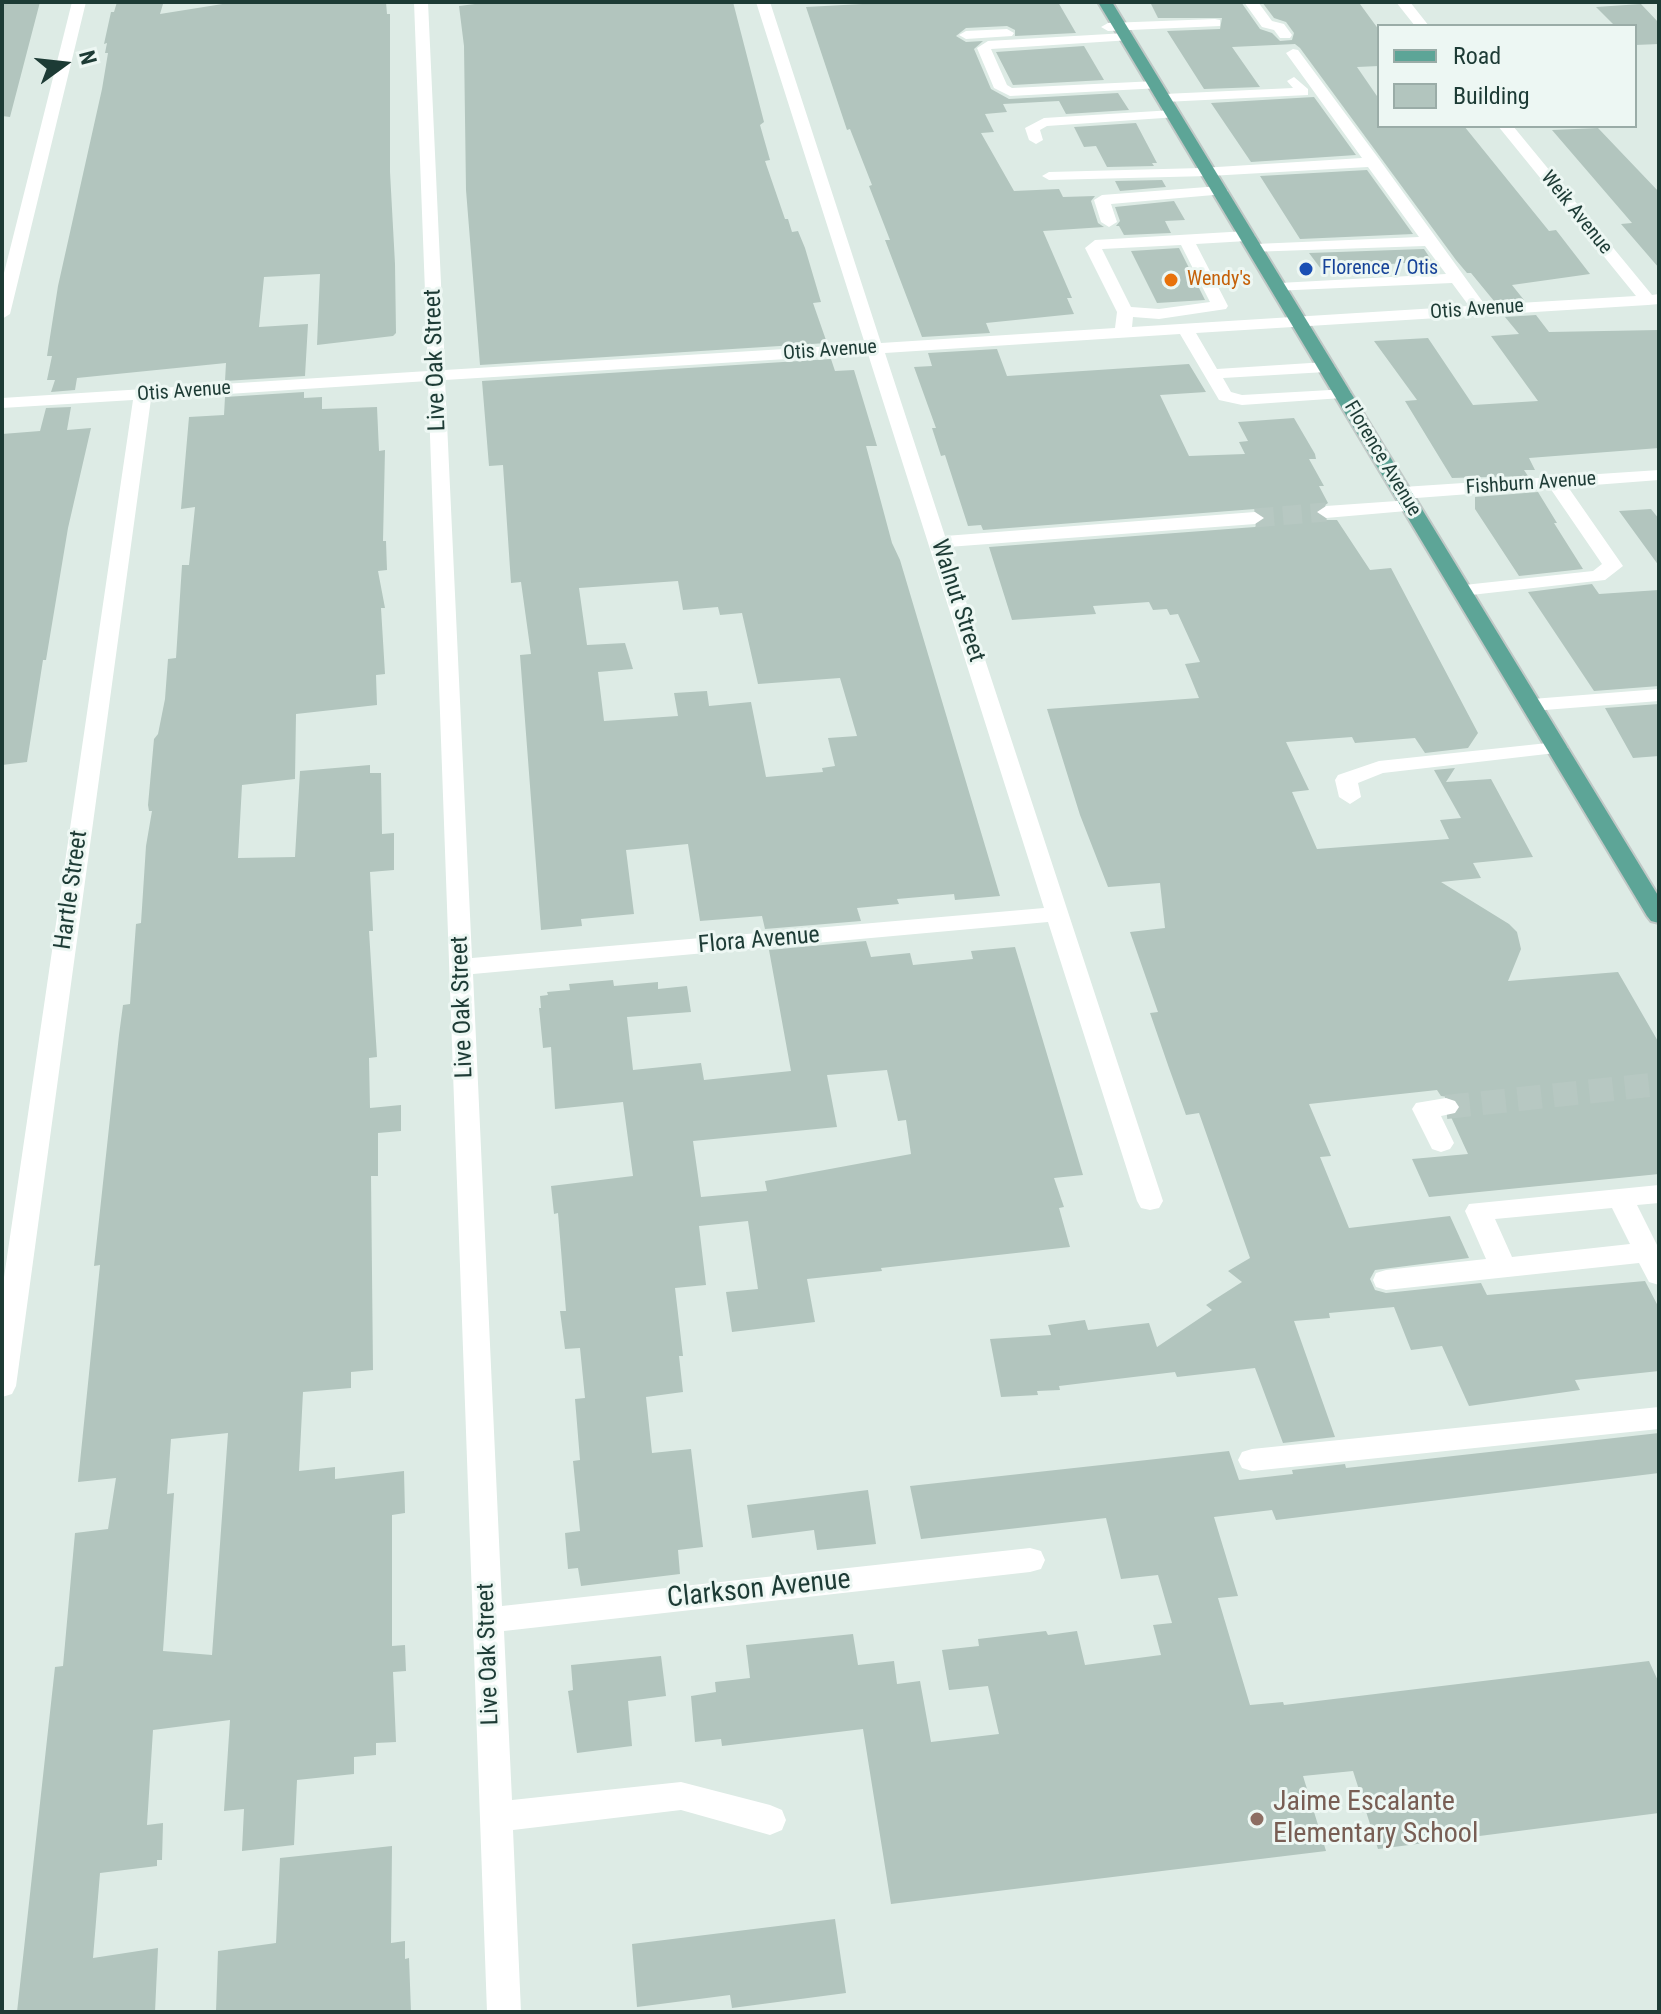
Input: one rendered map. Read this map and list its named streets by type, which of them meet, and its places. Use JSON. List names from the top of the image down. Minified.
{"streets":{"main road":["Florence Avenue"],"street":["Weik Avenue","Otis Avenue","Live Oak Street","Fishburn Avenue","Walnut Street","Hartle Street","Flora Avenue","Clarkson Avenue"]},"crossings":[["Weik Avenue","Otis Avenue"],["Otis Avenue","Live Oak Street"],["Otis Avenue","Florence Avenue"],["Otis Avenue","Walnut Street"],["Otis Avenue","Hartle Street"],["Live Oak Street","Flora Avenue"],["Live Oak Street","Clarkson Avenue"],["Florence Avenue","Fishburn Avenue"],["Walnut Street","Flora Avenue"]],"places":["Florence / Otis","Wendy's","Jaime Escalante Elementary School"],"legend":["Road","Building"],"north":"right"}
